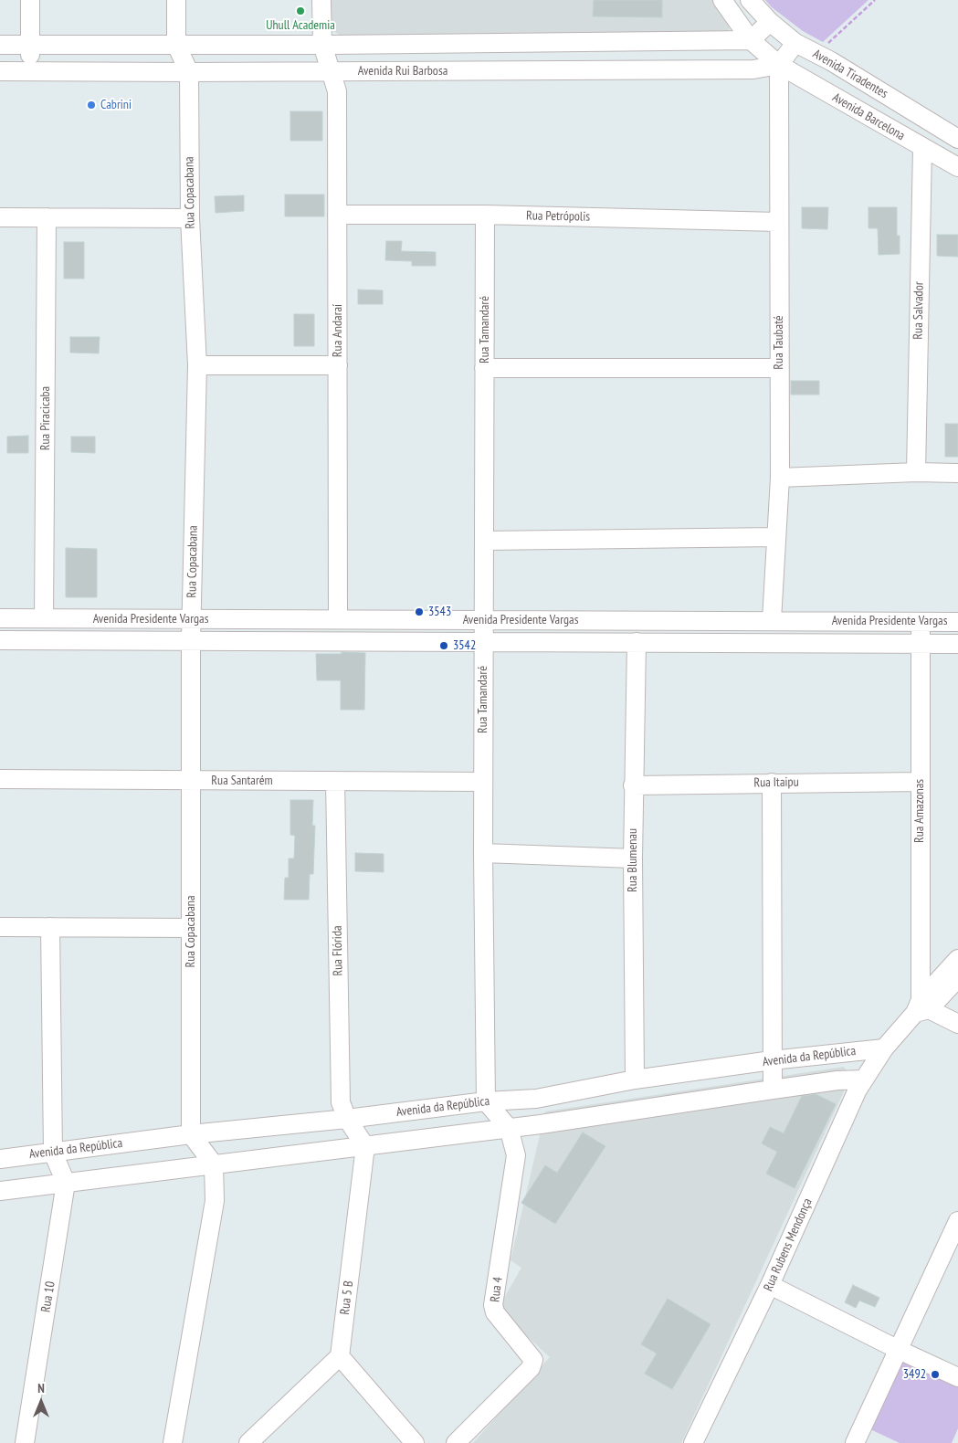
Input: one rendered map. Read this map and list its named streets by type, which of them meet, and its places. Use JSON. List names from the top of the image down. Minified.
{"streets":{"street":["Avenida Rui Barbosa","Avenida Tiradentes","Avenida Barcelona","Rua Copacabana","Rua Petrópolis","Rua Salvador","Rua Tamandaré","Rua Andaraí","Rua Taubaté","Rua Piracicaba","Avenida Presidente Vargas","Rua Santarém","Rua Itaipu","Rua Amazonas","Rua Blumenau","Rua Flórida","Avenida da República","Rua Rubens Mendonça","Rua 4","Rua 10","Rua 5 B"]},"crossings":[["Avenida Rui Barbosa","Avenida Barcelona"],["Avenida Rui Barbosa","Rua Copacabana"],["Avenida Rui Barbosa","Rua Andaraí"],["Avenida Rui Barbosa","Rua Taubaté"],["Avenida Barcelona","Rua Salvador"],["Avenida Barcelona","Rua Taubaté"],["Rua Copacabana","Avenida Presidente Vargas"],["Rua Copacabana","Rua Santarém"],["Rua Copacabana","Avenida da República"],["Rua Petrópolis","Rua Tamandaré"],["Rua Petrópolis","Rua Andaraí"],["Rua Petrópolis","Rua Taubaté"],["Rua Tamandaré","Avenida Presidente Vargas"],["Rua Tamandaré","Rua Santarém"],["Rua Tamandaré","Avenida da República"],["Rua Tamandaré","Rua 4"],["Rua Andaraí","Avenida Presidente Vargas"],["Rua Taubaté","Avenida Presidente Vargas"],["Rua Piracicaba","Avenida Presidente Vargas"],["Avenida Presidente Vargas","Rua Amazonas"],["Avenida Presidente Vargas","Rua Blumenau"],["Rua Santarém","Rua Flórida"],["Rua Itaipu","Rua Amazonas"],["Rua Itaipu","Rua Blumenau"],["Rua Amazonas","Rua Rubens Mendonça"],["Rua Blumenau","Avenida da República"],["Rua Flórida","Avenida da República"],["Avenida da República","Rua Rubens Mendonça"],["Avenida da República","Rua 4"]],"places":["Uhull Academia","Cabrini","3543","3542","3492"],"north":"top"}
